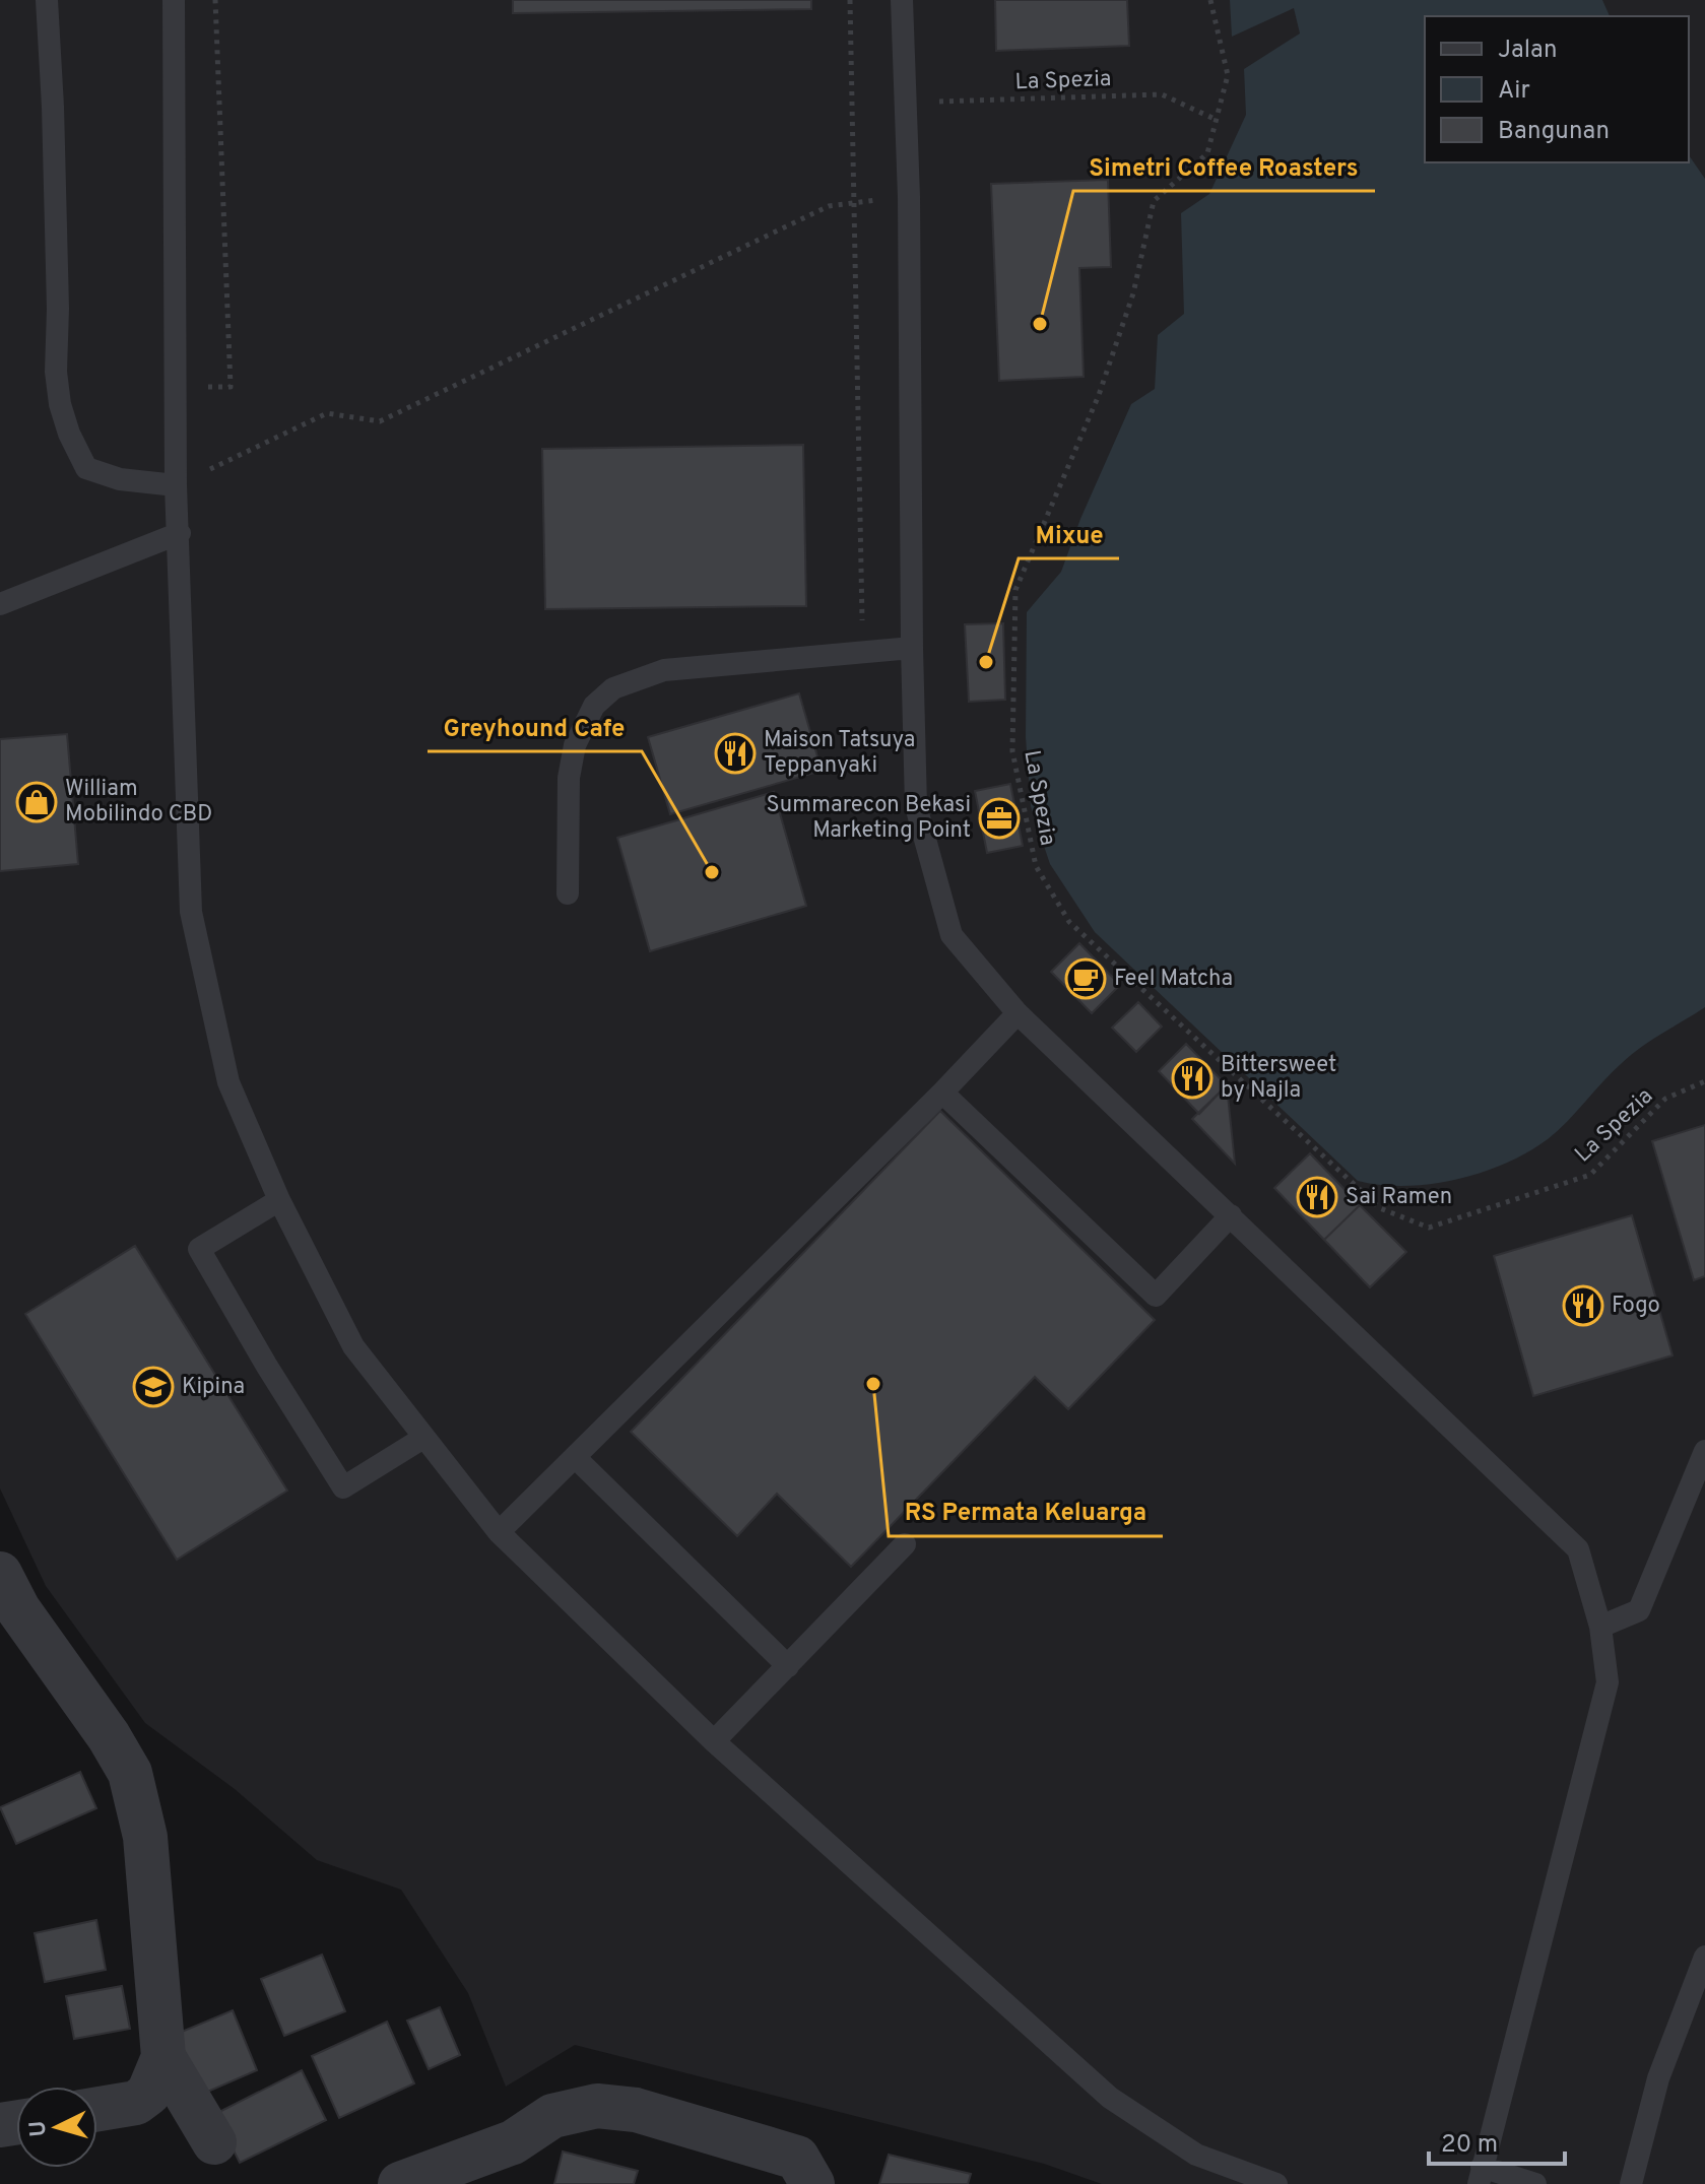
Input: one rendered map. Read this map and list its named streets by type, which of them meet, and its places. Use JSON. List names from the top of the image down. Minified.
{"streets":{"path":["La Spezia"]},"places":{"other":["Simetri Coffee Roasters","Mixue","Greyhound Cafe","RS Permata Keluarga"],"restaurant":["Maison Tatsuya Teppanyaki","Bittersweet by Najla","Sai Ramen","Fogo"],"shop":["William Mobilindo CBD"],"office":["Summarecon Bekasi Marketing Point"],"cafe":["Feel Matcha"],"school or university":["Kipina"]},"legend":["Jalan","Air","Bangunan"],"scale_bar":"20 m","north":"left"}
